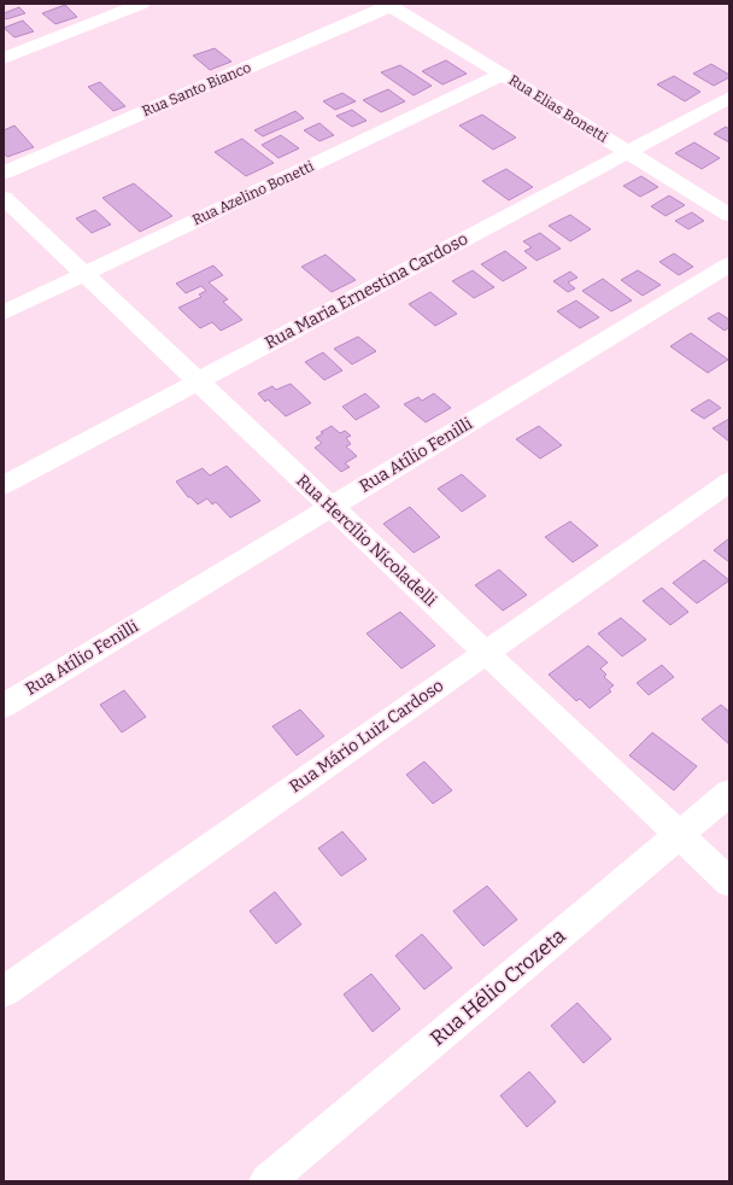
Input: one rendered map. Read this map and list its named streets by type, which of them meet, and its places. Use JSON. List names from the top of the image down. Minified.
{"streets":{"street":["Rua Santo Bianco","Rua Elias Bonetti","Rua Azelino Bonetti","Rua Maria Ernestina Cardoso","Rua Atílio Fenilli","Rua Hercílio Nicoladelli","Rua Mário Luiz Cardoso","Rua Hélio Crozeta"]},"crossings":[["Rua Santo Bianco","Rua Elias Bonetti"],["Rua Elias Bonetti","Rua Azelino Bonetti"],["Rua Elias Bonetti","Rua Maria Ernestina Cardoso"],["Rua Azelino Bonetti","Rua Hercílio Nicoladelli"],["Rua Maria Ernestina Cardoso","Rua Hercílio Nicoladelli"],["Rua Atílio Fenilli","Rua Hercílio Nicoladelli"],["Rua Hercílio Nicoladelli","Rua Mário Luiz Cardoso"],["Rua Hercílio Nicoladelli","Rua Hélio Crozeta"]]}
